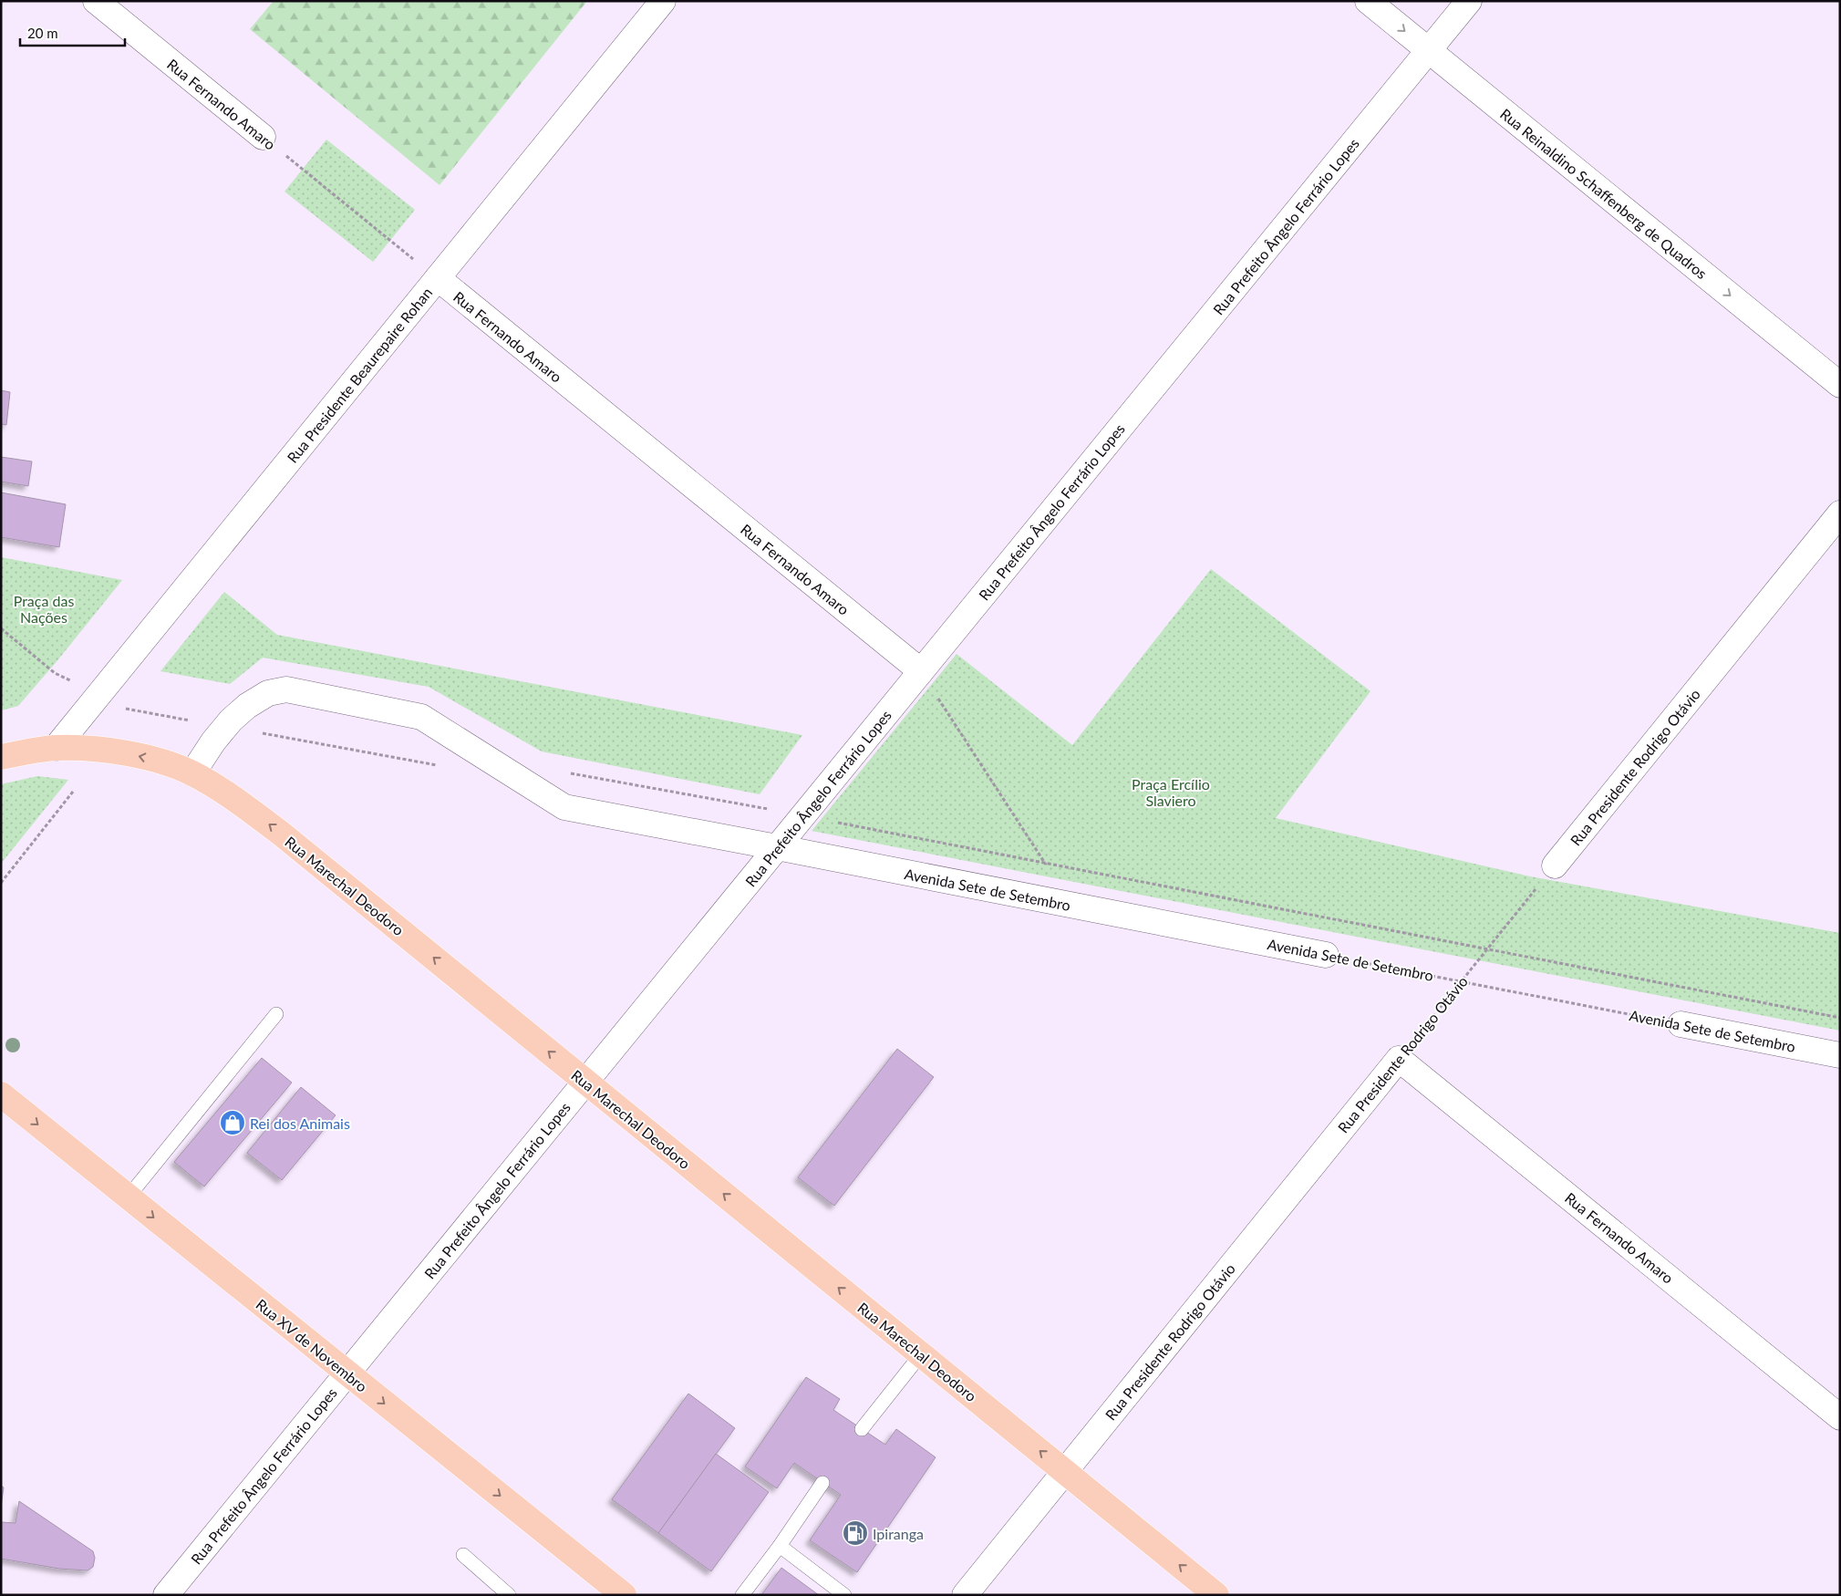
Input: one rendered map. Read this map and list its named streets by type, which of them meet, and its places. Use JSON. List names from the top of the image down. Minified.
{"streets":{"main road":["Rua Marechal Deodoro","Rua XV de Novembro"],"street":["Rua Fernando Amaro","Rua Reinaldino Schaffenberg de Quadros","Rua Prefeito Ângelo Ferrário Lopes","Rua Presidente Beaurepaire Rohan","Rua Presidente Rodrigo Otávio","Avenida Sete de Setembro"]},"crossings":[["Rua Fernando Amaro","Rua Prefeito Ângelo Ferrário Lopes"],["Rua Fernando Amaro","Rua Presidente Beaurepaire Rohan"],["Rua Fernando Amaro","Rua Presidente Rodrigo Otávio"],["Rua Reinaldino Schaffenberg de Quadros","Rua Prefeito Ângelo Ferrário Lopes"],["Rua Prefeito Ângelo Ferrário Lopes","Rua Marechal Deodoro"],["Rua Prefeito Ângelo Ferrário Lopes","Avenida Sete de Setembro"],["Rua Prefeito Ângelo Ferrário Lopes","Rua XV de Novembro"],["Rua Presidente Beaurepaire Rohan","Rua Marechal Deodoro"],["Rua Presidente Rodrigo Otávio","Rua Marechal Deodoro"],["Rua Presidente Rodrigo Otávio","Avenida Sete de Setembro"],["Rua Marechal Deodoro","Avenida Sete de Setembro"]],"one_way":["Rua Reinaldino Schaffenberg de Quadros","Rua Marechal Deodoro","Rua XV de Novembro"],"parks":["Praça das Nações","Praça Ercílio Slaviero"],"places":{"shop":["Rei dos Animais"],"fuel station":["Ipiranga"]},"scale_bar":"20 m"}
